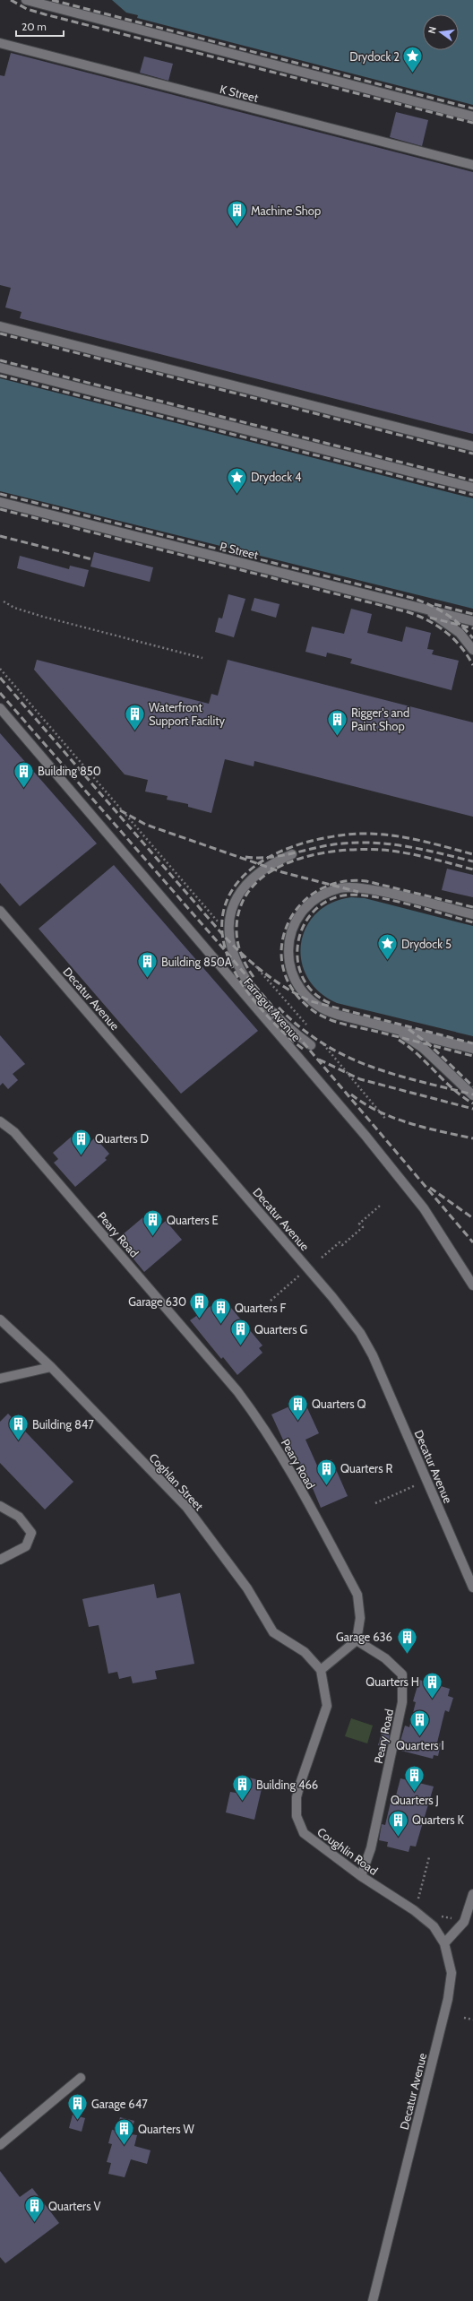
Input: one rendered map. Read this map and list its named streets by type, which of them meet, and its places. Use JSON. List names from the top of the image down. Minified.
{"streets":{"street":["K Street","P Street","Decatur Avenue","Farragut Avenue","Peary Road","Coghlan Street","Coughlin Road"]},"crossings":[["Decatur Avenue","Coughlin Road"],["Peary Road","Coughlin Road"],["Coghlan Street","Coughlin Road"]],"places":{"place":["Drydock 2","Drydock 4","Drydock 5"],"building":["Machine Shop","Waterfront Support Facility","Rigger's and Paint Shop","Building 850","Building 850A","Quarters D","Quarters E","Garage 630","Quarters F","Quarters G","Quarters Q","Building 847","Quarters R","Garage 636","Quarters H","Quarters I","Quarters J","Building 466","Quarters K","Garage 647","Quarters W","Quarters V"]},"scale_bar":"20 m","north":"left"}
